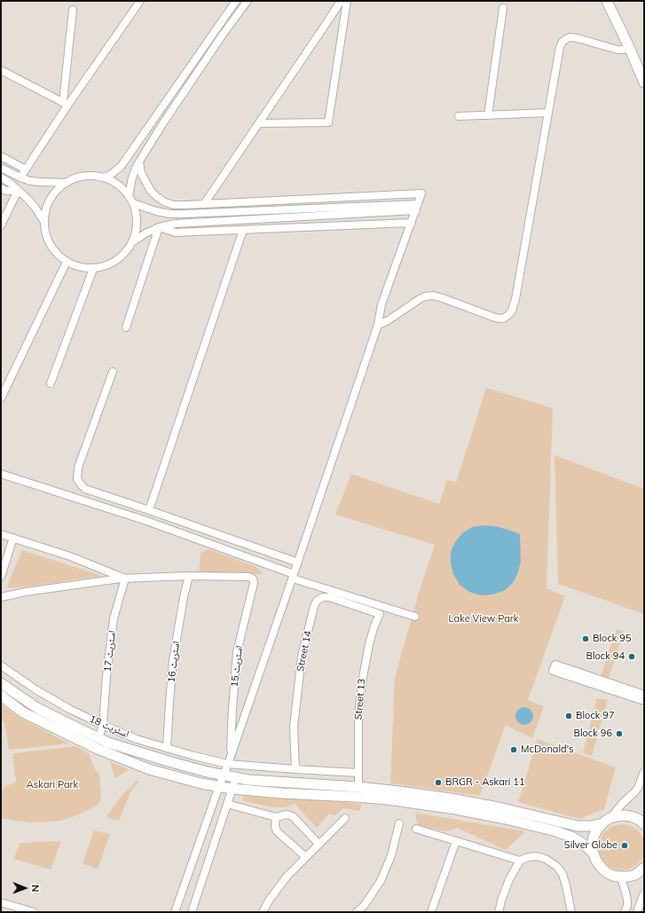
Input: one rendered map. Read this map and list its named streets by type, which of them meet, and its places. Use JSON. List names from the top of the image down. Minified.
{"streets":{"street":["اسٹریٹ 17","Street 14","اسٹریٹ 16","اسٹریٹ 15","Street 13","اسٹریٹ 18"]},"crossings":[["اسٹریٹ 17","اسٹریٹ 18"],["Street 14","Street 13"],["Street 14","اسٹریٹ 18"],["اسٹریٹ 16","اسٹریٹ 15"],["اسٹریٹ 16","اسٹریٹ 18"],["Street 13","اسٹریٹ 18"]],"parks":["Lake View Park","Askari Park"],"places":["Block 95","Block 94","Block 97","Block 96","McDonald's","BRGR - Askari 11","Silver Globe"],"north":"right"}
